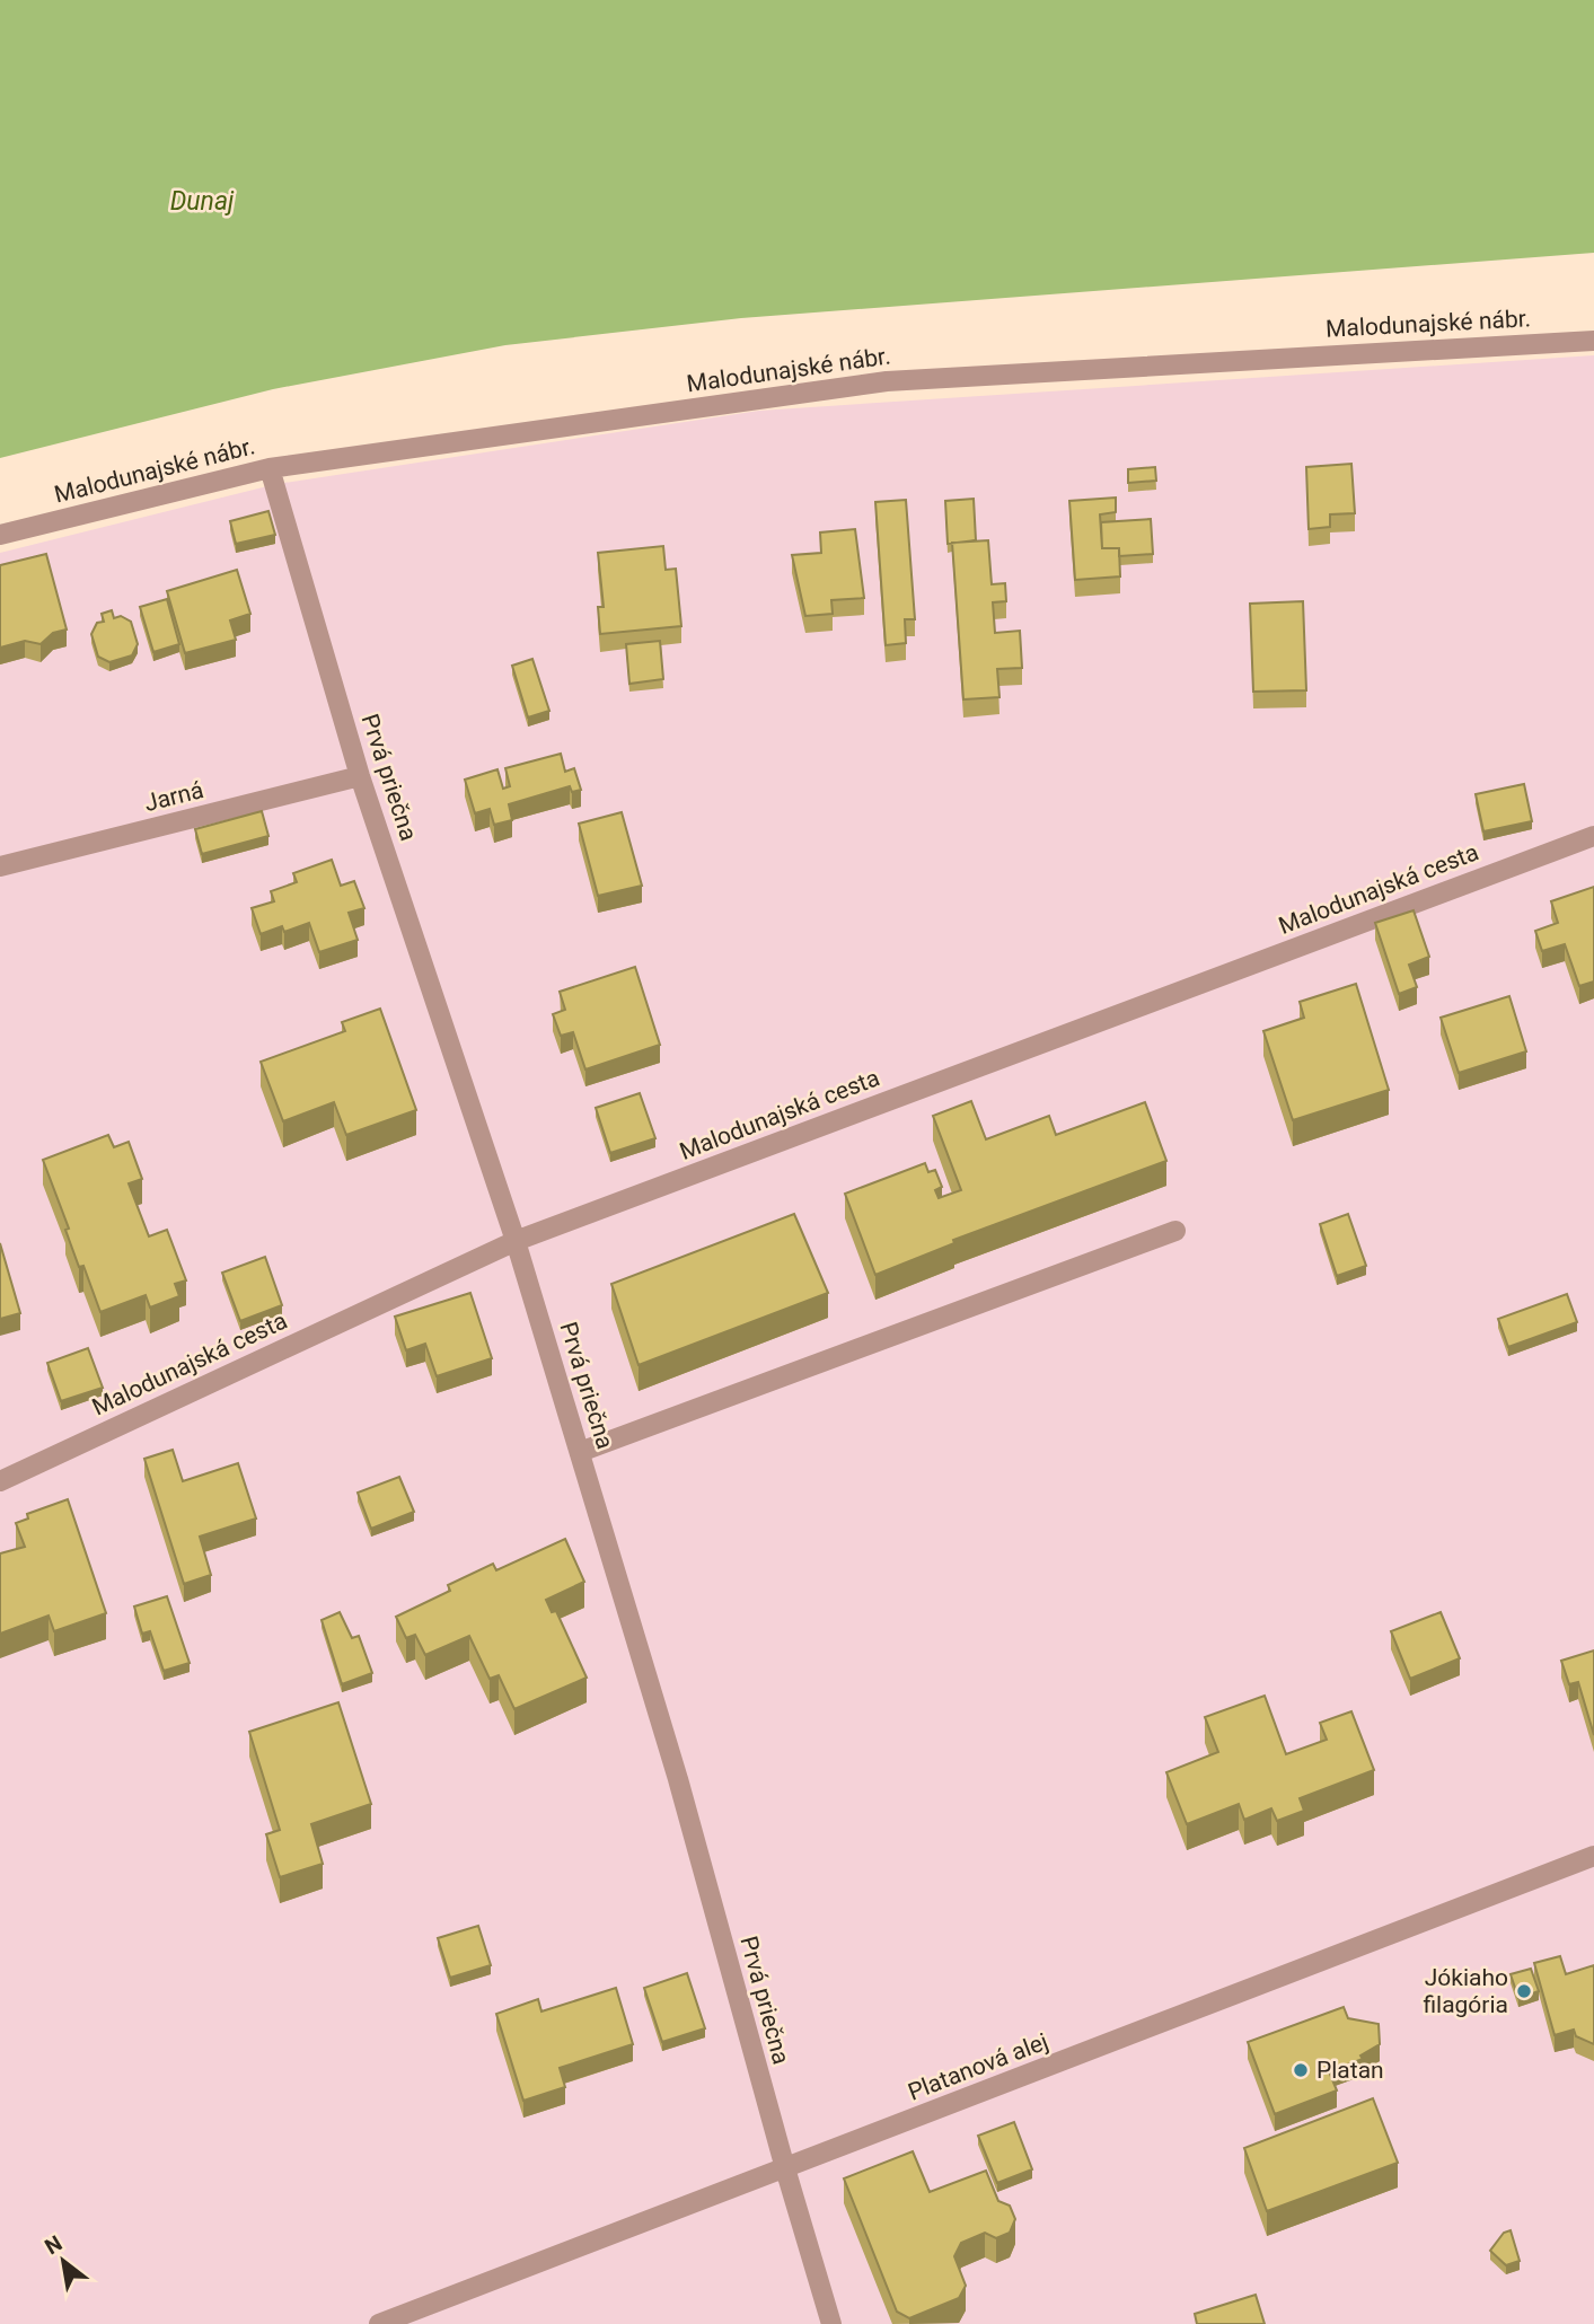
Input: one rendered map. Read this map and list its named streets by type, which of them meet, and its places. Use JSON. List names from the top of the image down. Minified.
{"streets":{"street":["Malodunajské nábr.","Prvá priečna","Jarná","Malodunajská cesta","Platanová alej"]},"crossings":[["Malodunajské nábr.","Prvá priečna"],["Prvá priečna","Jarná"],["Prvá priečna","Malodunajská cesta"],["Prvá priečna","Platanová alej"]],"water":["Dunaj"],"places":["Jókiaho filagória","Platan"],"north":"top left"}
